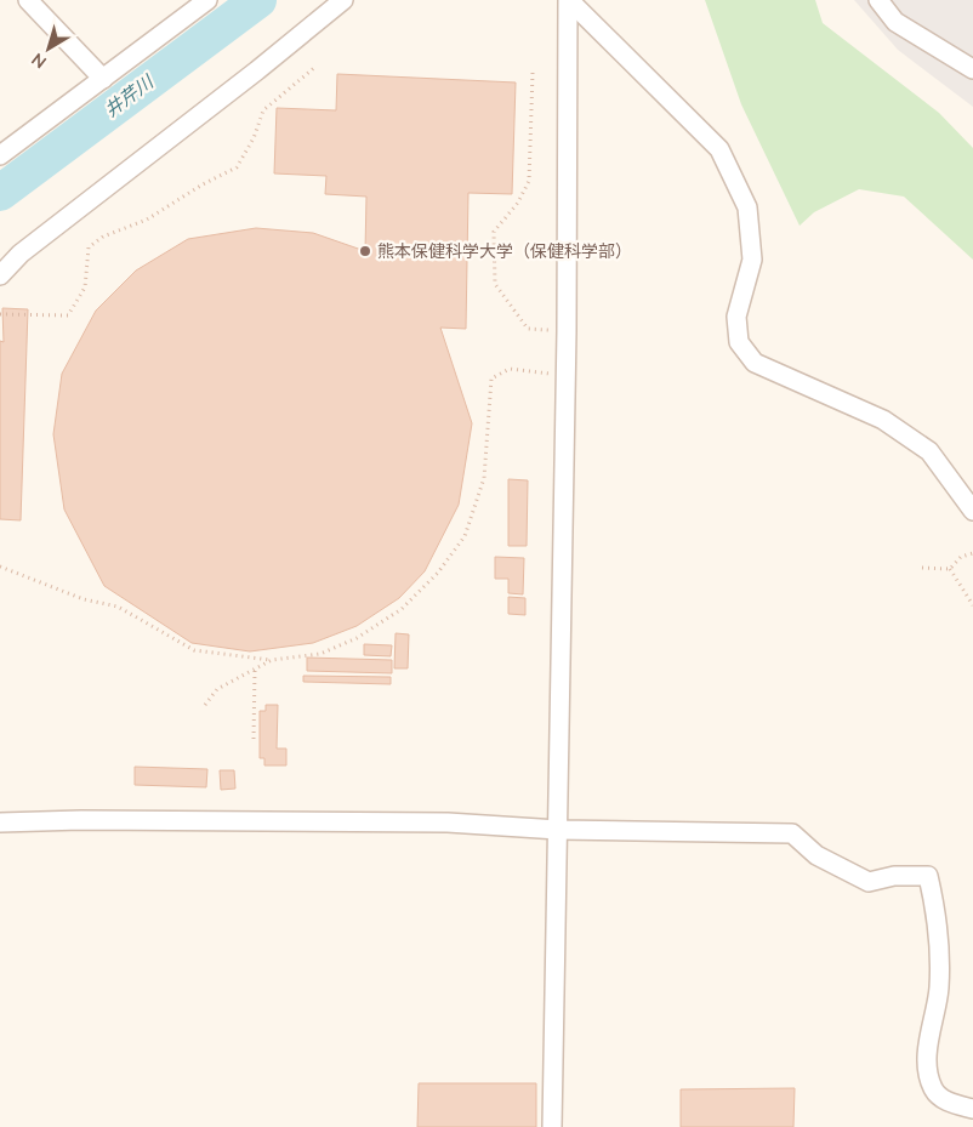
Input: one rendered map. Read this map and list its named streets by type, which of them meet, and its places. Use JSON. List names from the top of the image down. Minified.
{"water":["井芹川"],"places":["熊本保健科学大学（保健科学部）"],"north":"bottom left"}
